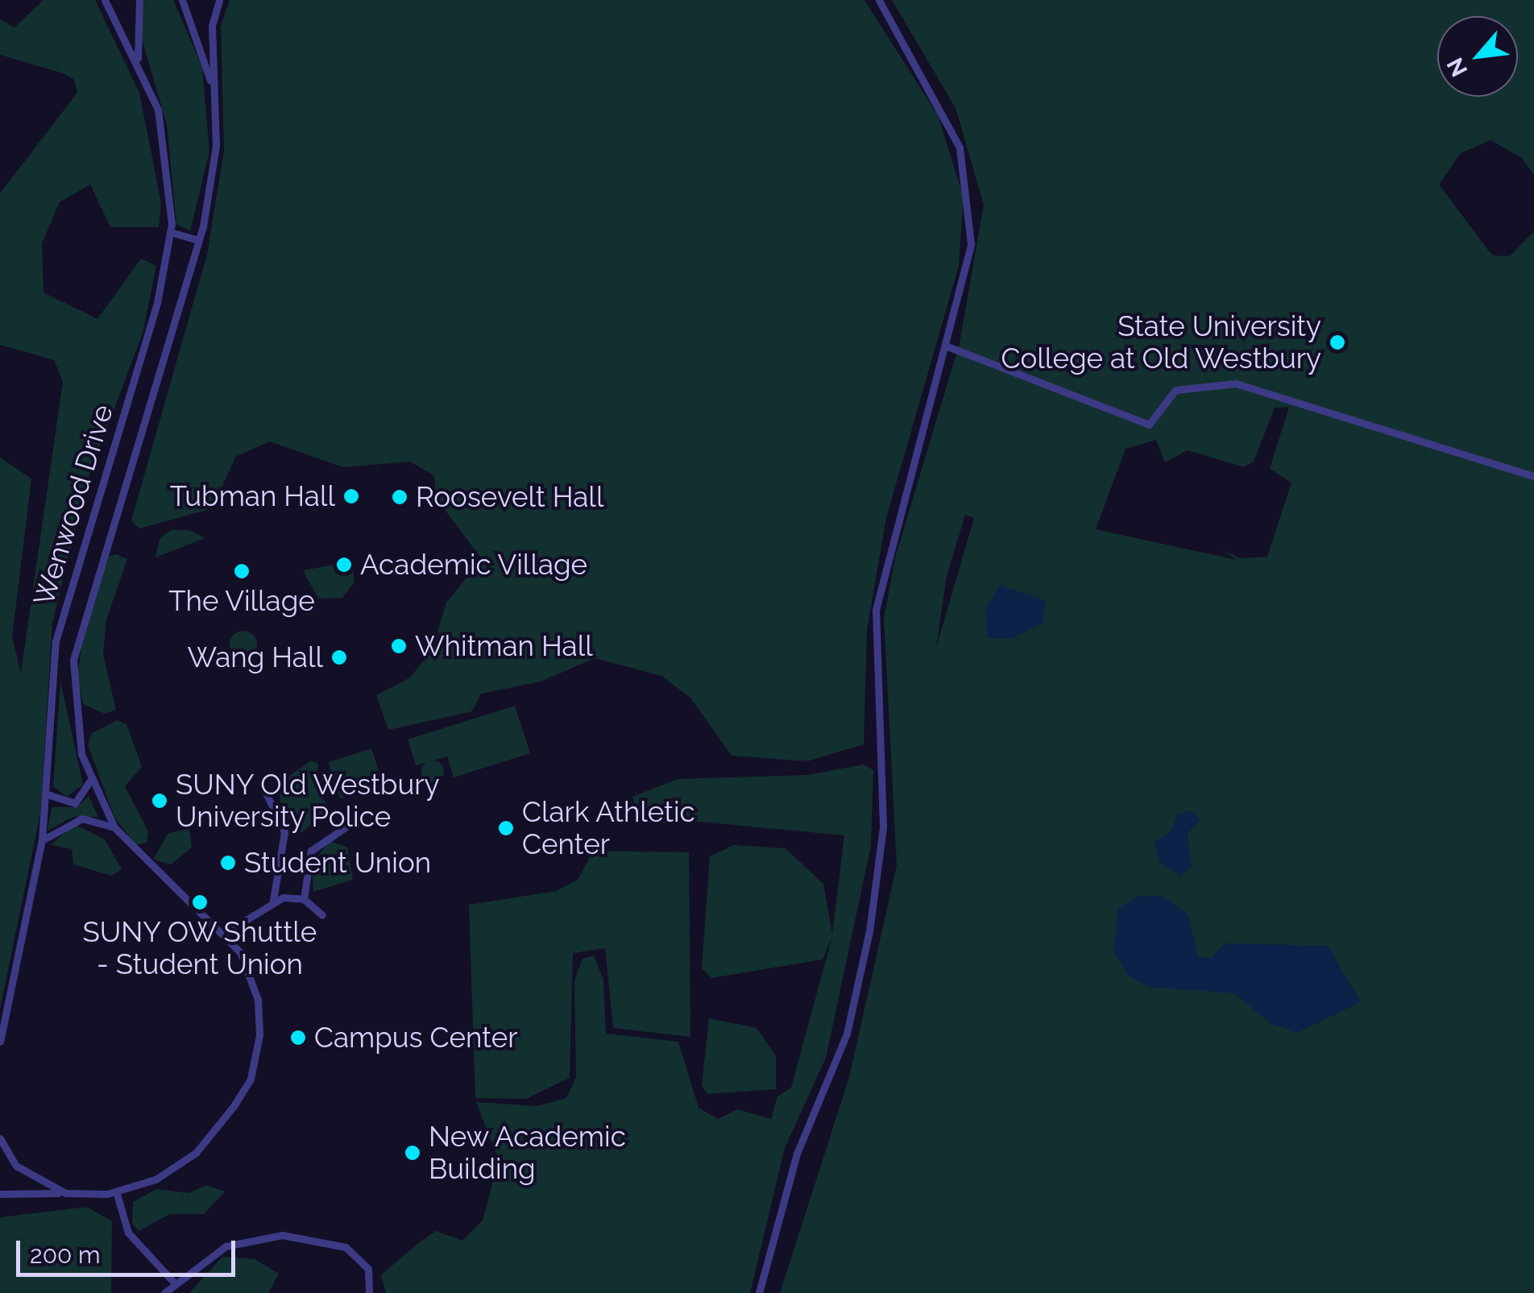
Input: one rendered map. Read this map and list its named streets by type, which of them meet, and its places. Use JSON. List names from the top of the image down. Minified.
{"streets":{"street":["Wenwood Drive"]},"places":["State University College at Old Westbury","Tubman Hall","Roosevelt Hall","Academic Village","The Village","Whitman Hall","Wang Hall","SUNY Old Westbury University Police","Clark Athletic Center","Student Union","SUNY OW Shuttle - Student Union","Campus Center","New Academic Building"],"scale_bar":"200 m","north":"bottom left"}
